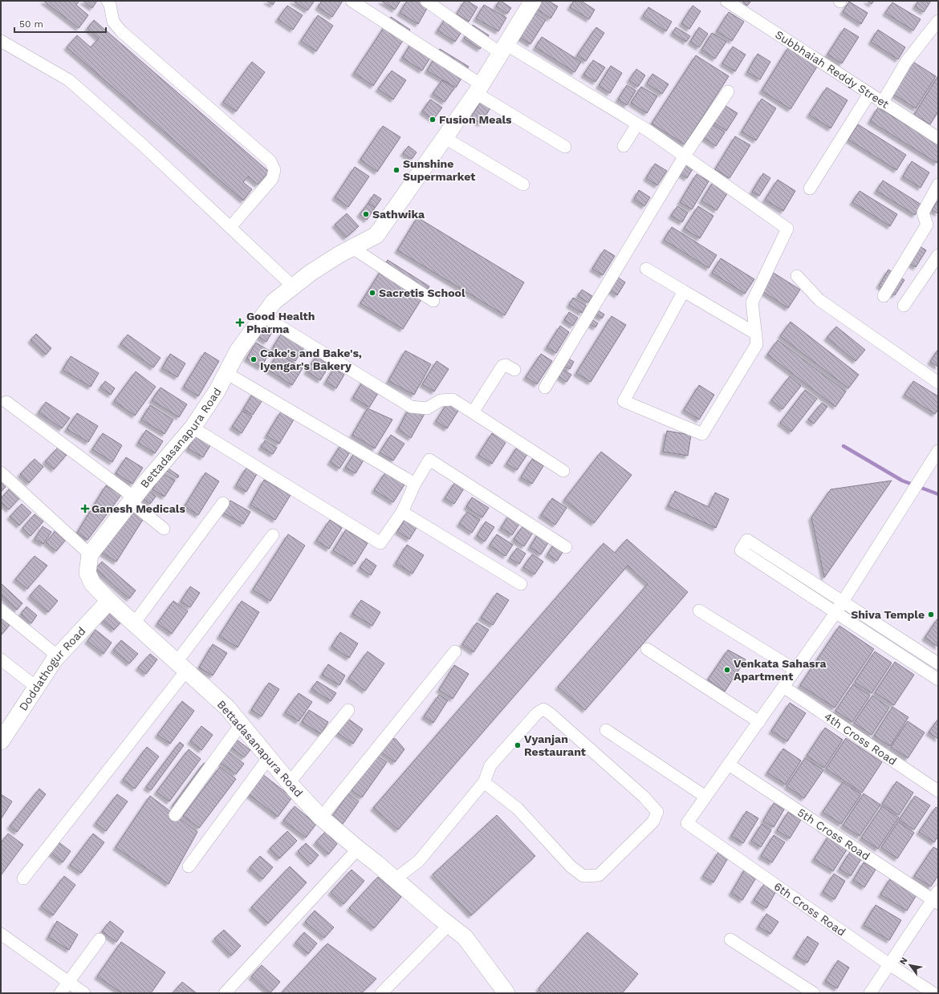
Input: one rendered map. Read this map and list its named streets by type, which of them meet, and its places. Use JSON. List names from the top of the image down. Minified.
{"streets":{"street":["Subbhaiah Reddy Street","Bettadasanapura Road","Doddathogur Road","4th Cross Road","5th Cross Road","6th Cross Road"]},"crossings":[["Bettadasanapura Road","Doddathogur Road"]],"places":{"other":["Fusion Meals","Sunshine Supermarket","Sathwika","Sacretis School","Cake's and Bake's, Iyengar's Bakery","Shiva Temple","Venkata Sahasra Apartment","Vyanjan Restaurant"],"health":["Good Health Pharma","Ganesh Medicals"]},"scale_bar":"50 m","north":"top left"}
